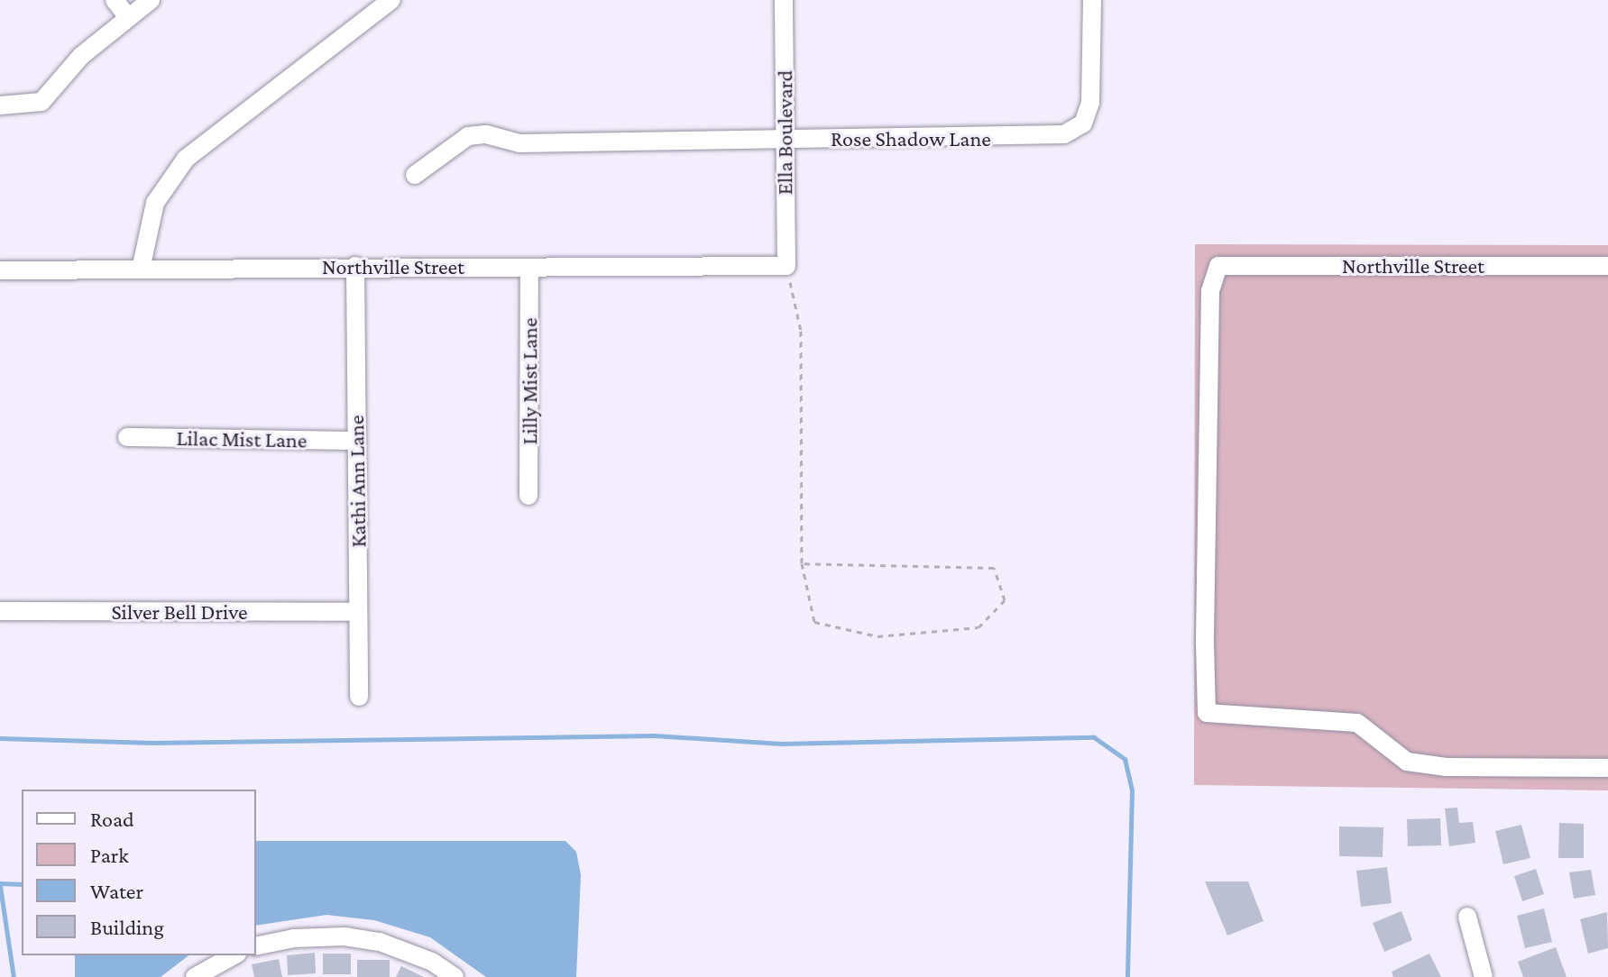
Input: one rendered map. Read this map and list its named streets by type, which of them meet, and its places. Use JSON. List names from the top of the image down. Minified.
{"streets":{"street":["Ella Boulevard","Rose Shadow Lane","Northville Street","Lilly Mist Lane","Lilac Mist Lane","Kathi Ann Lane","Silver Bell Drive"]},"crossings":[["Ella Boulevard","Rose Shadow Lane"],["Ella Boulevard","Northville Street"],["Northville Street","Lilly Mist Lane"],["Northville Street","Kathi Ann Lane"],["Lilac Mist Lane","Kathi Ann Lane"],["Kathi Ann Lane","Silver Bell Drive"]],"legend":["Road","Park","Water","Building"]}
